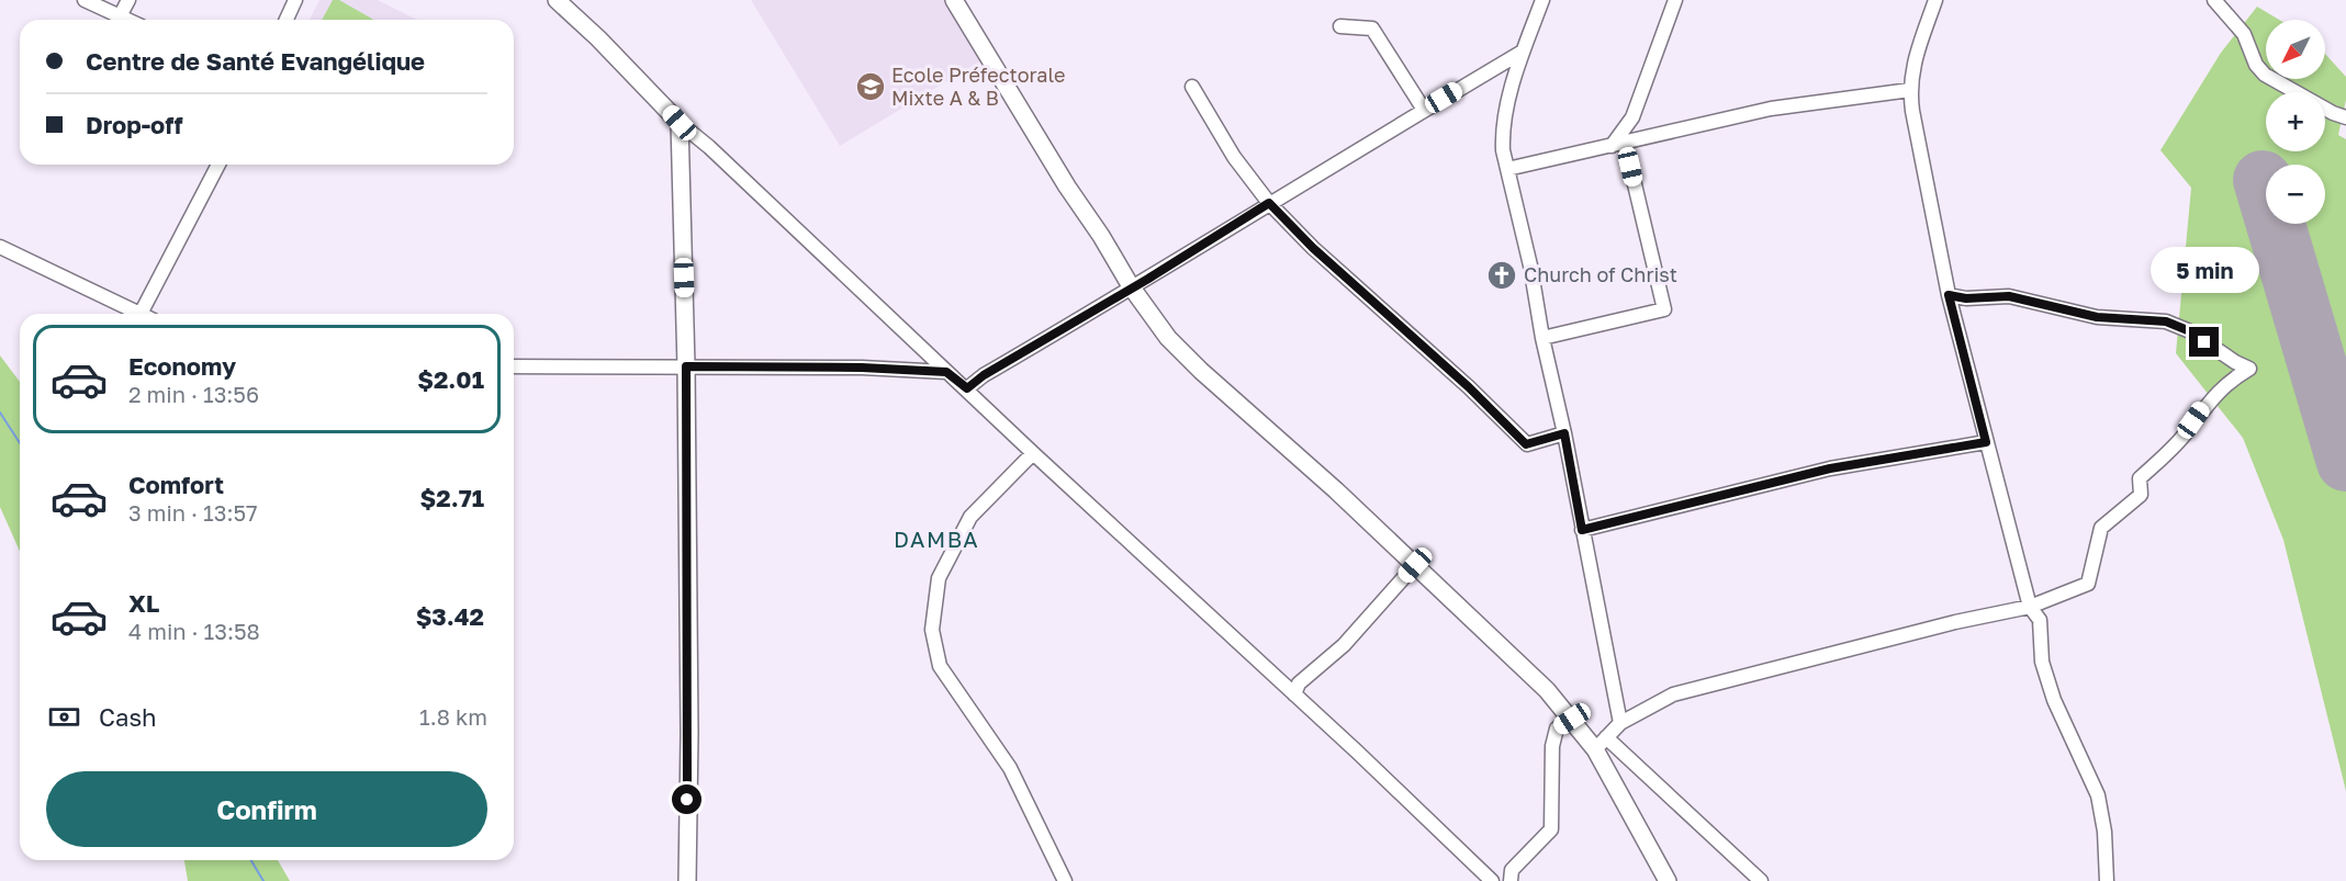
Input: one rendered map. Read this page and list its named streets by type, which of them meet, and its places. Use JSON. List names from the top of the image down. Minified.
{"districts":["DAMBA"],"places":{"school or university":["Ecole Préfectorale Mixte A & B"],"church":["Church of Christ"]},"north":"bottom left","page":{"map_buttons":["+","−"],"banner":["Centre de Santé Evangélique","Drop-off"],"bubble":"5 min","list":[{"name":"Economy","note":"2 min · 13:56","value":"$2.01"},{"name":"Comfort","note":"3 min · 13:57","value":"$2.71"},{"name":"XL","note":"4 min · 13:58","value":"$3.42"}],"pay":["Cash","1.8 km"],"buttons":"Confirm"}}
